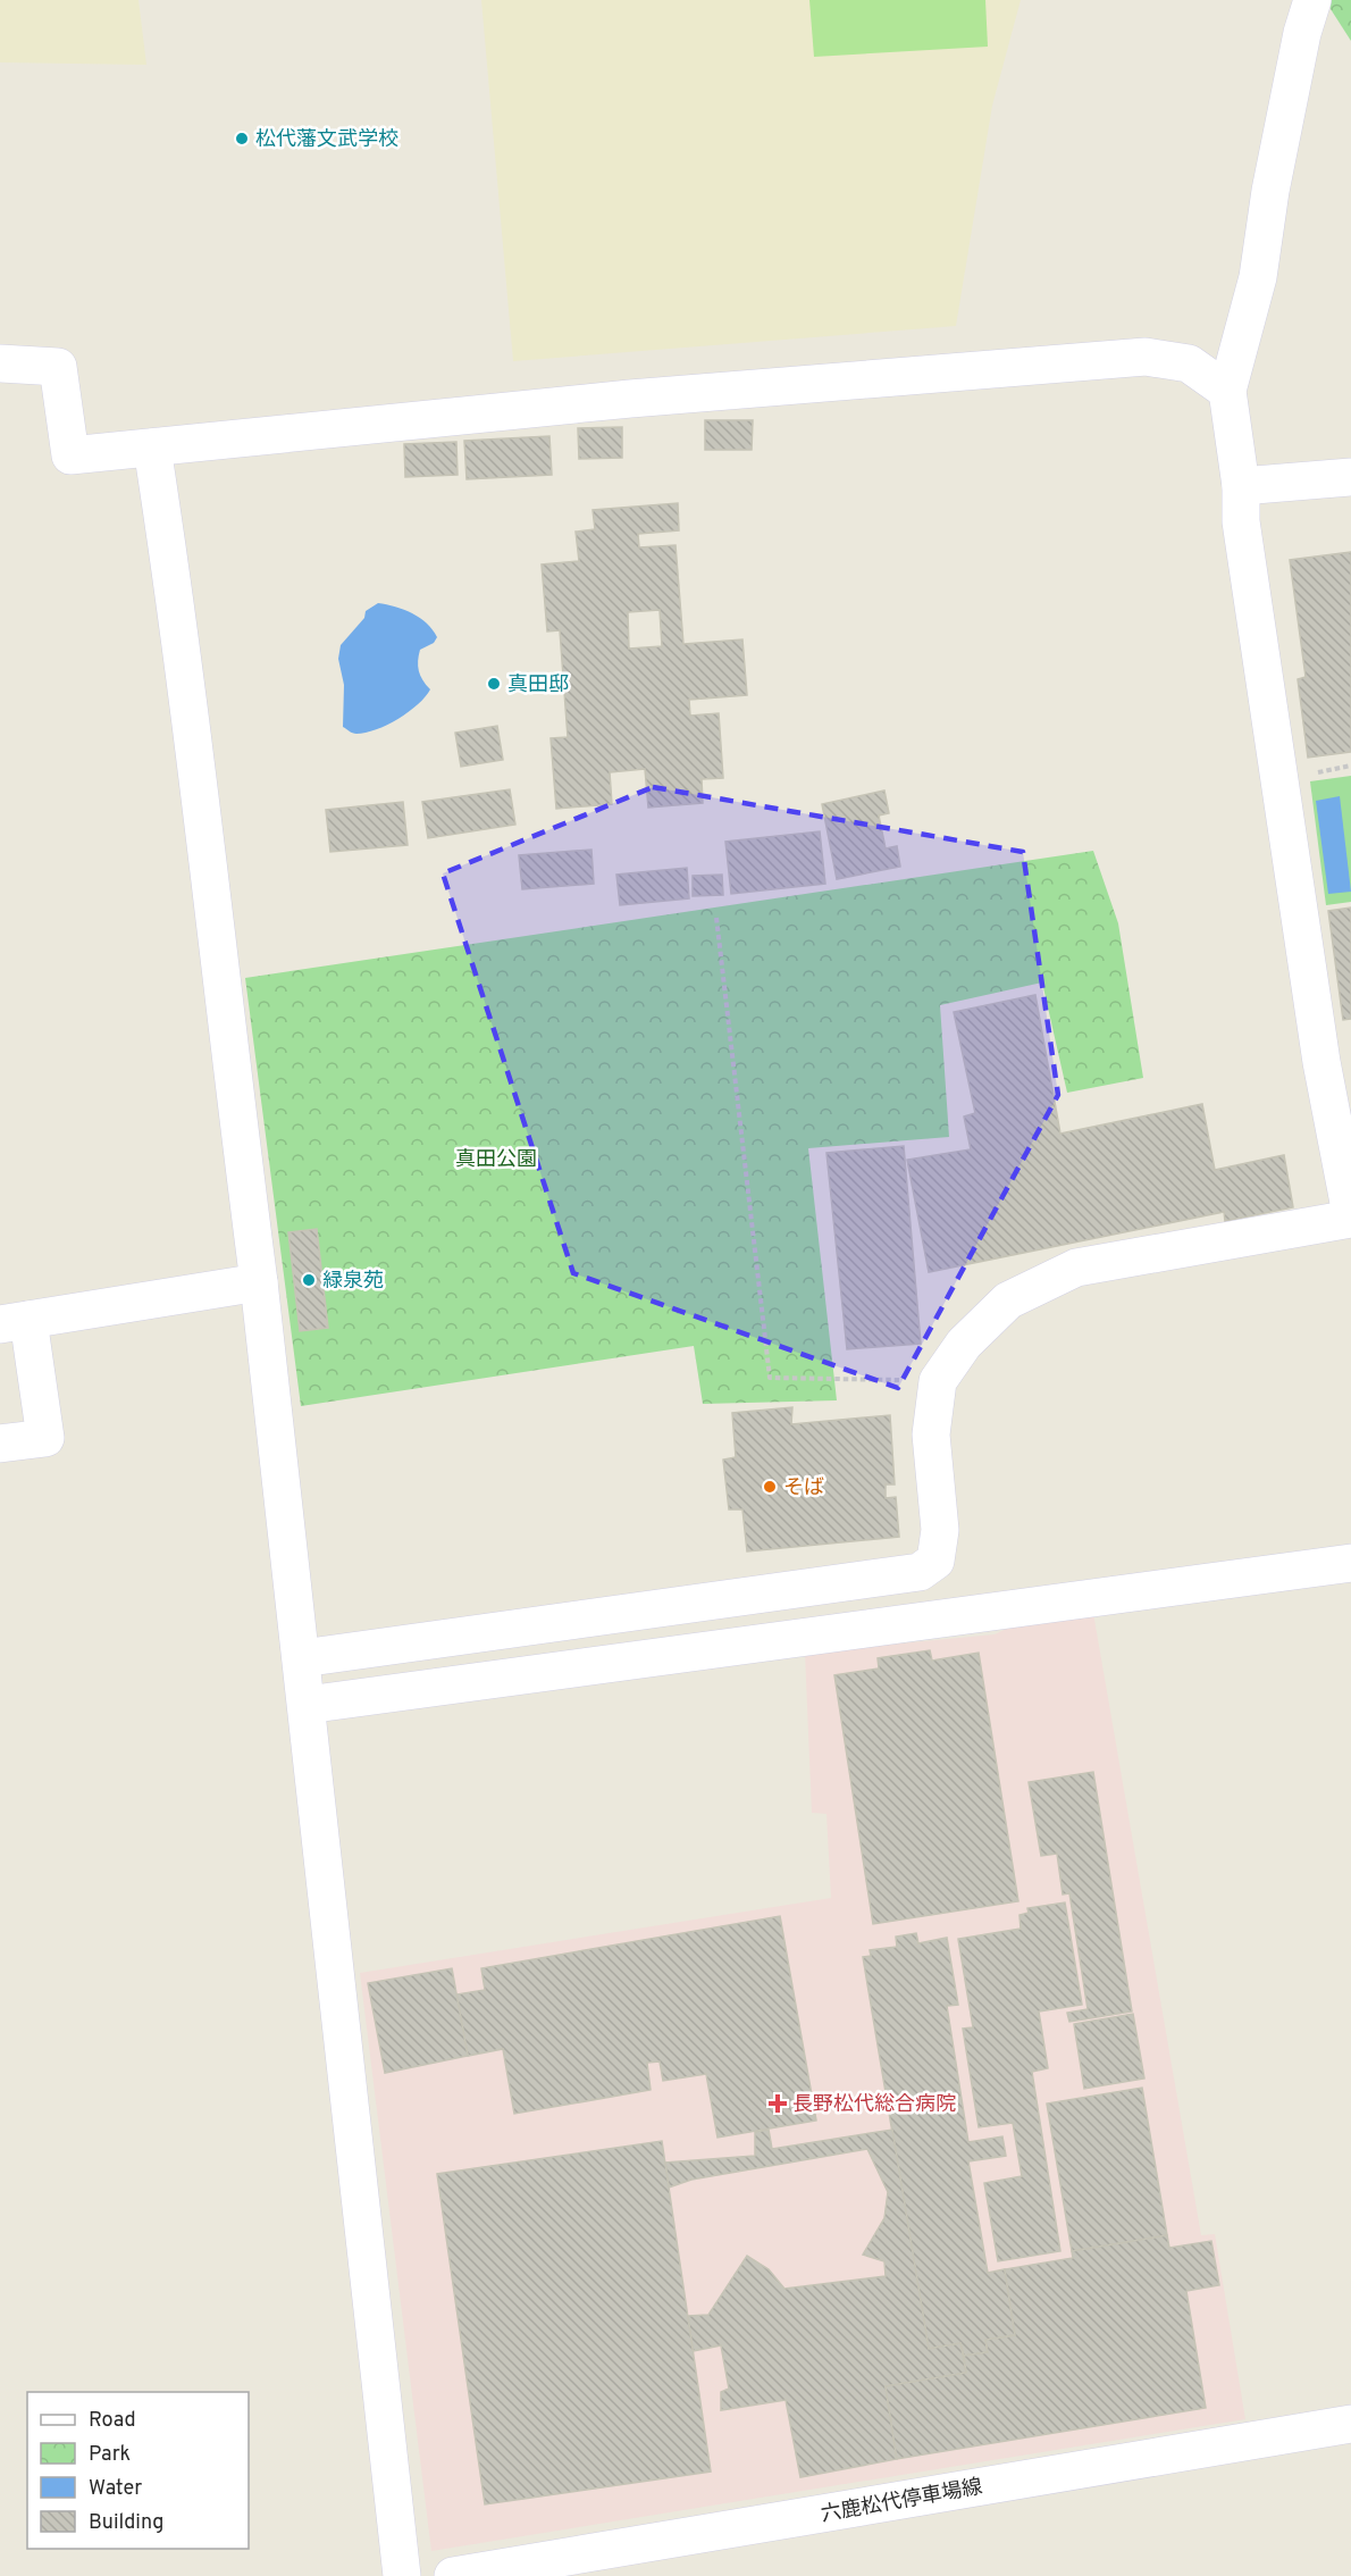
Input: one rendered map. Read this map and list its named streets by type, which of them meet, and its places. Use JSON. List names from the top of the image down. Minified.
{"streets":{"street":["六鹿松代停車場線"]},"parks":["真田公園"],"places":{"other":["松代藩文武学校","真田邸","緑泉苑","そば"],"health":["長野松代総合病院"]},"legend":["Road","Park","Water","Building"]}
